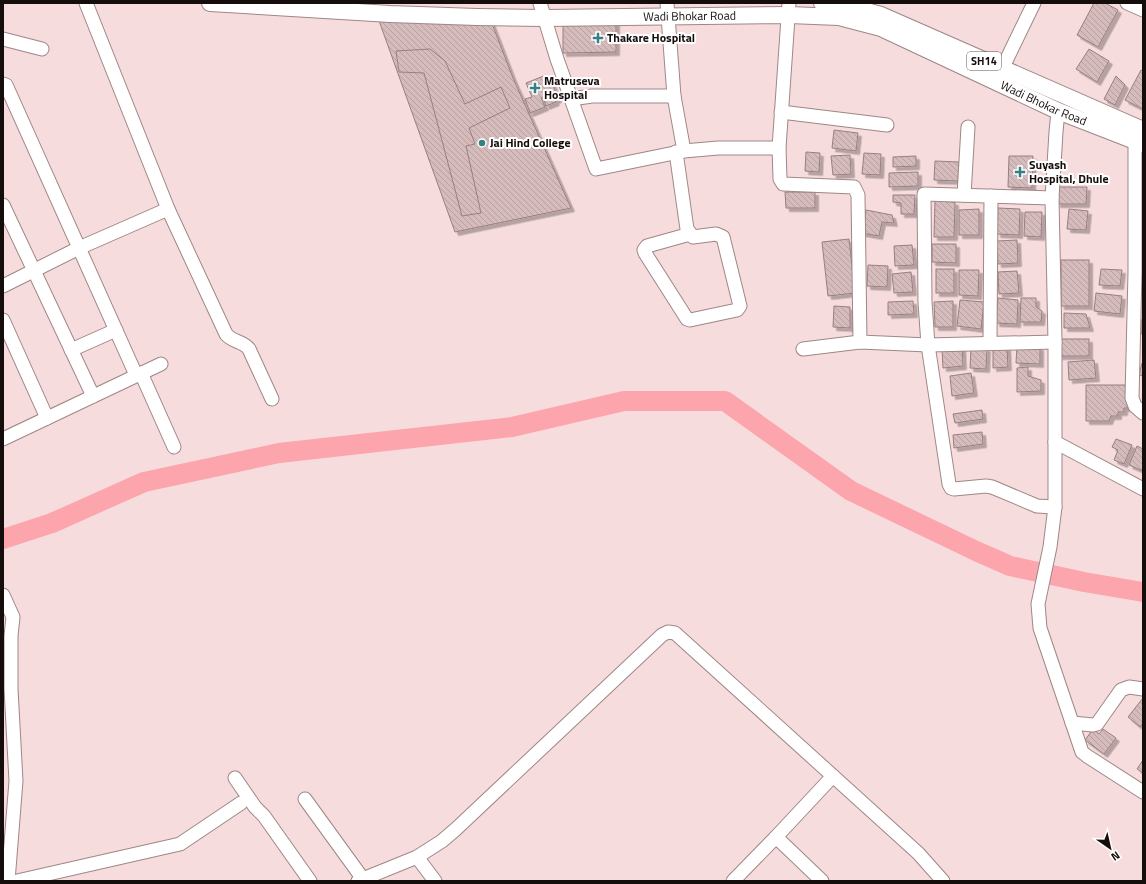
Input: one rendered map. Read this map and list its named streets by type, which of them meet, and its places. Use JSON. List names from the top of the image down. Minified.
{"streets":{"main road":["Wadi Bhokar Road","SH14"]},"places":{"health":["Thakare Hospital","Matruseva Hospital","Suyash Hospital, Dhule"],"other":["Jai Hind College"]},"north":"bottom right"}
